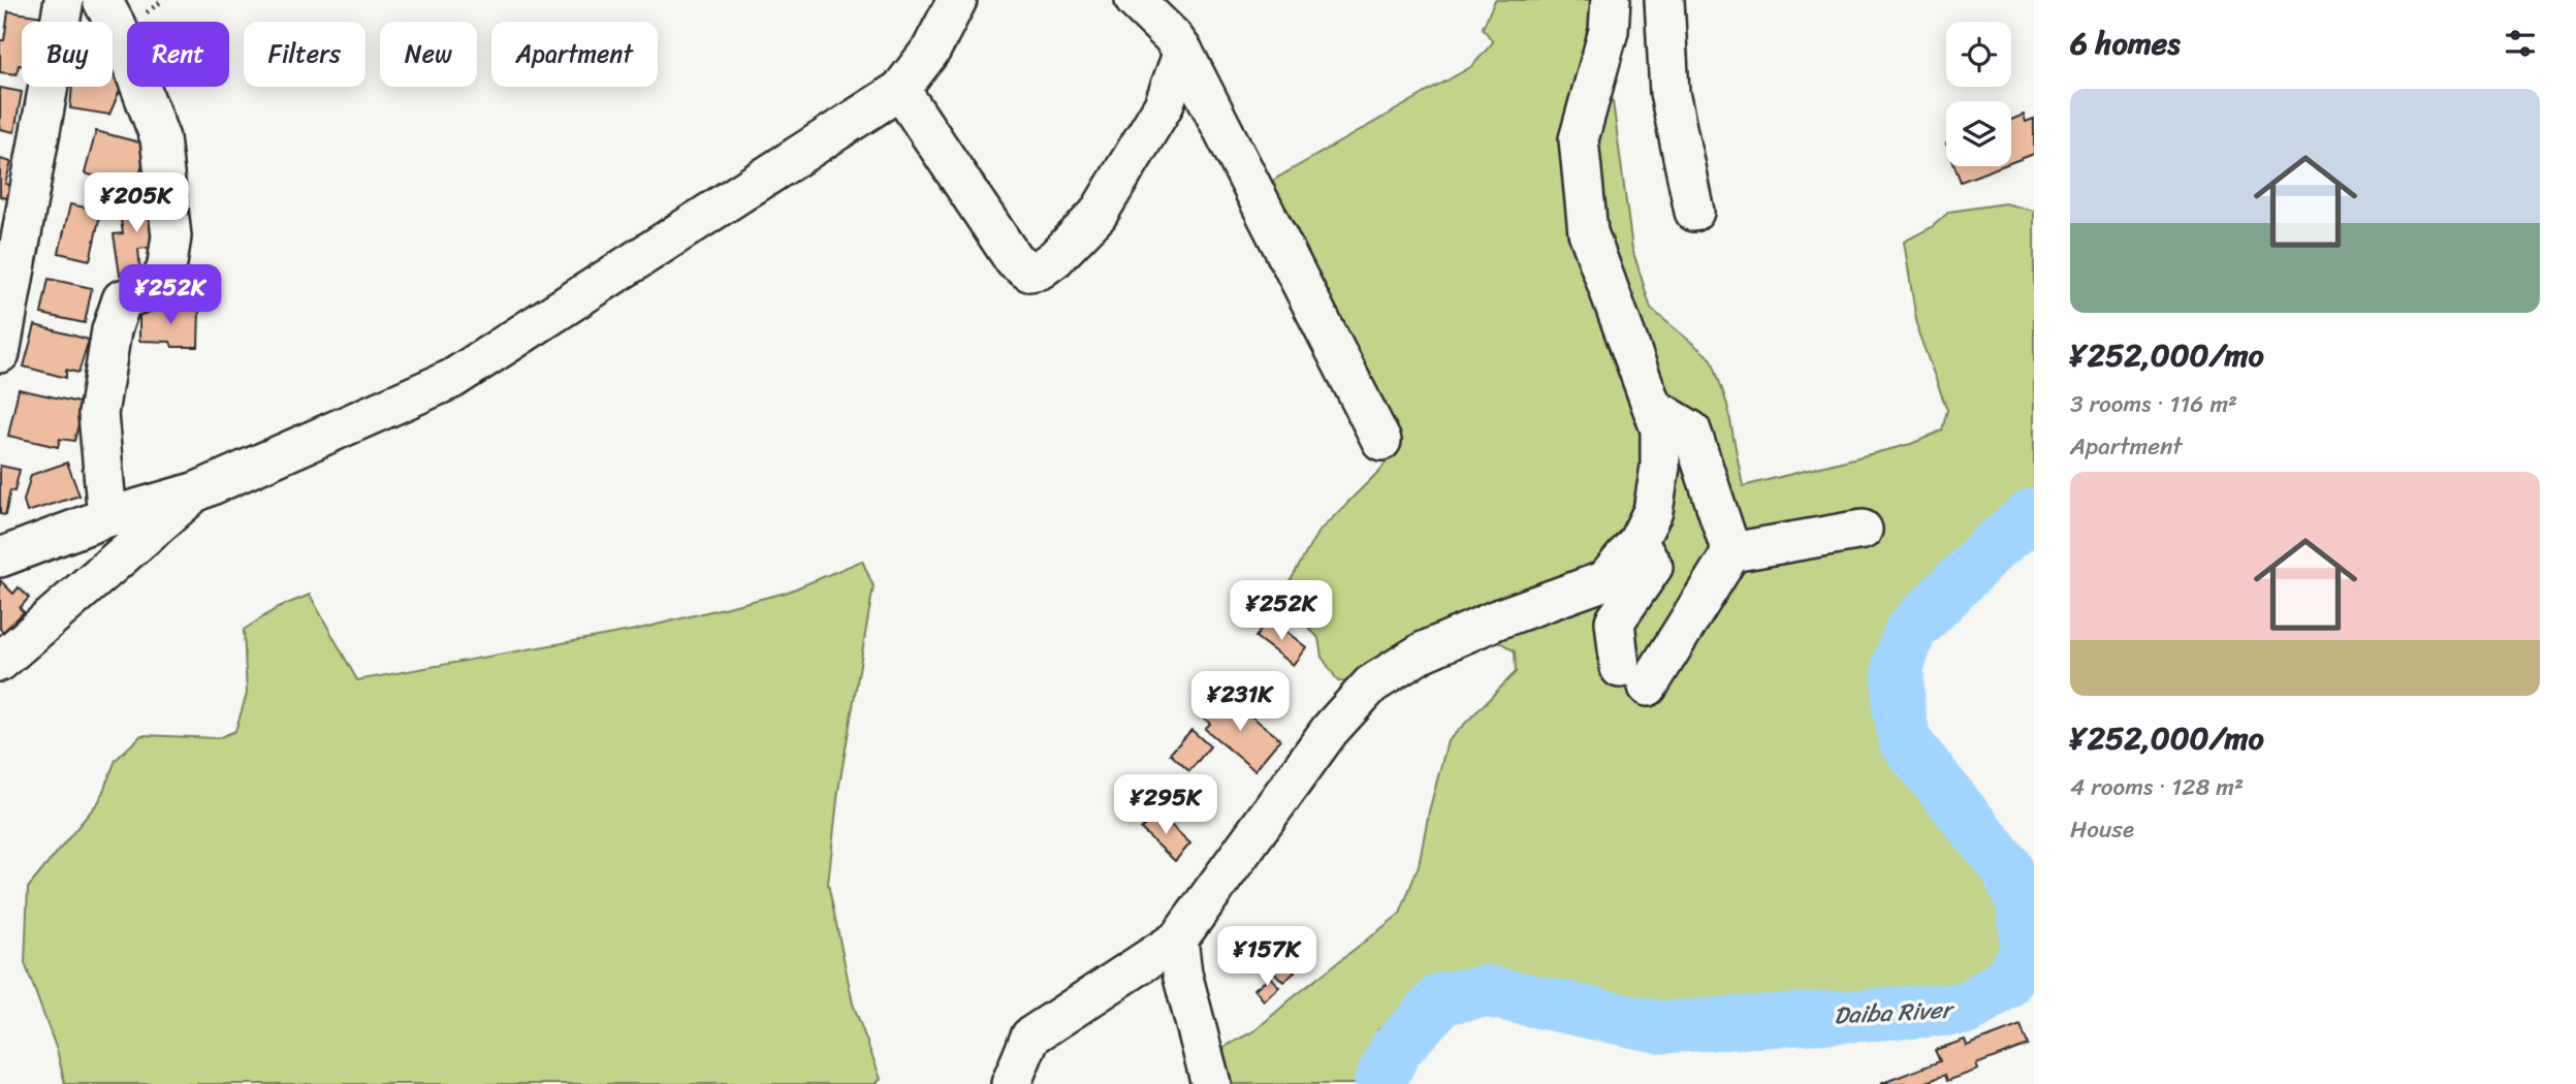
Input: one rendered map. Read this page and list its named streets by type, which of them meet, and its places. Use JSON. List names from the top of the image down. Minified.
{"water":["Daiba River"],"page":{"heading":"6 homes","chip":["Buy","Rent","Filters","New","Apartment"],"list":[{"name":"¥252,000/mo","note":"3 rooms · 116 m² · Apartment"},{"name":"¥252,000/mo","note":"4 rooms · 128 m² · House"}],"price":["¥205K","¥252K","¥252K","¥231K","¥295K","¥157K"]}}
